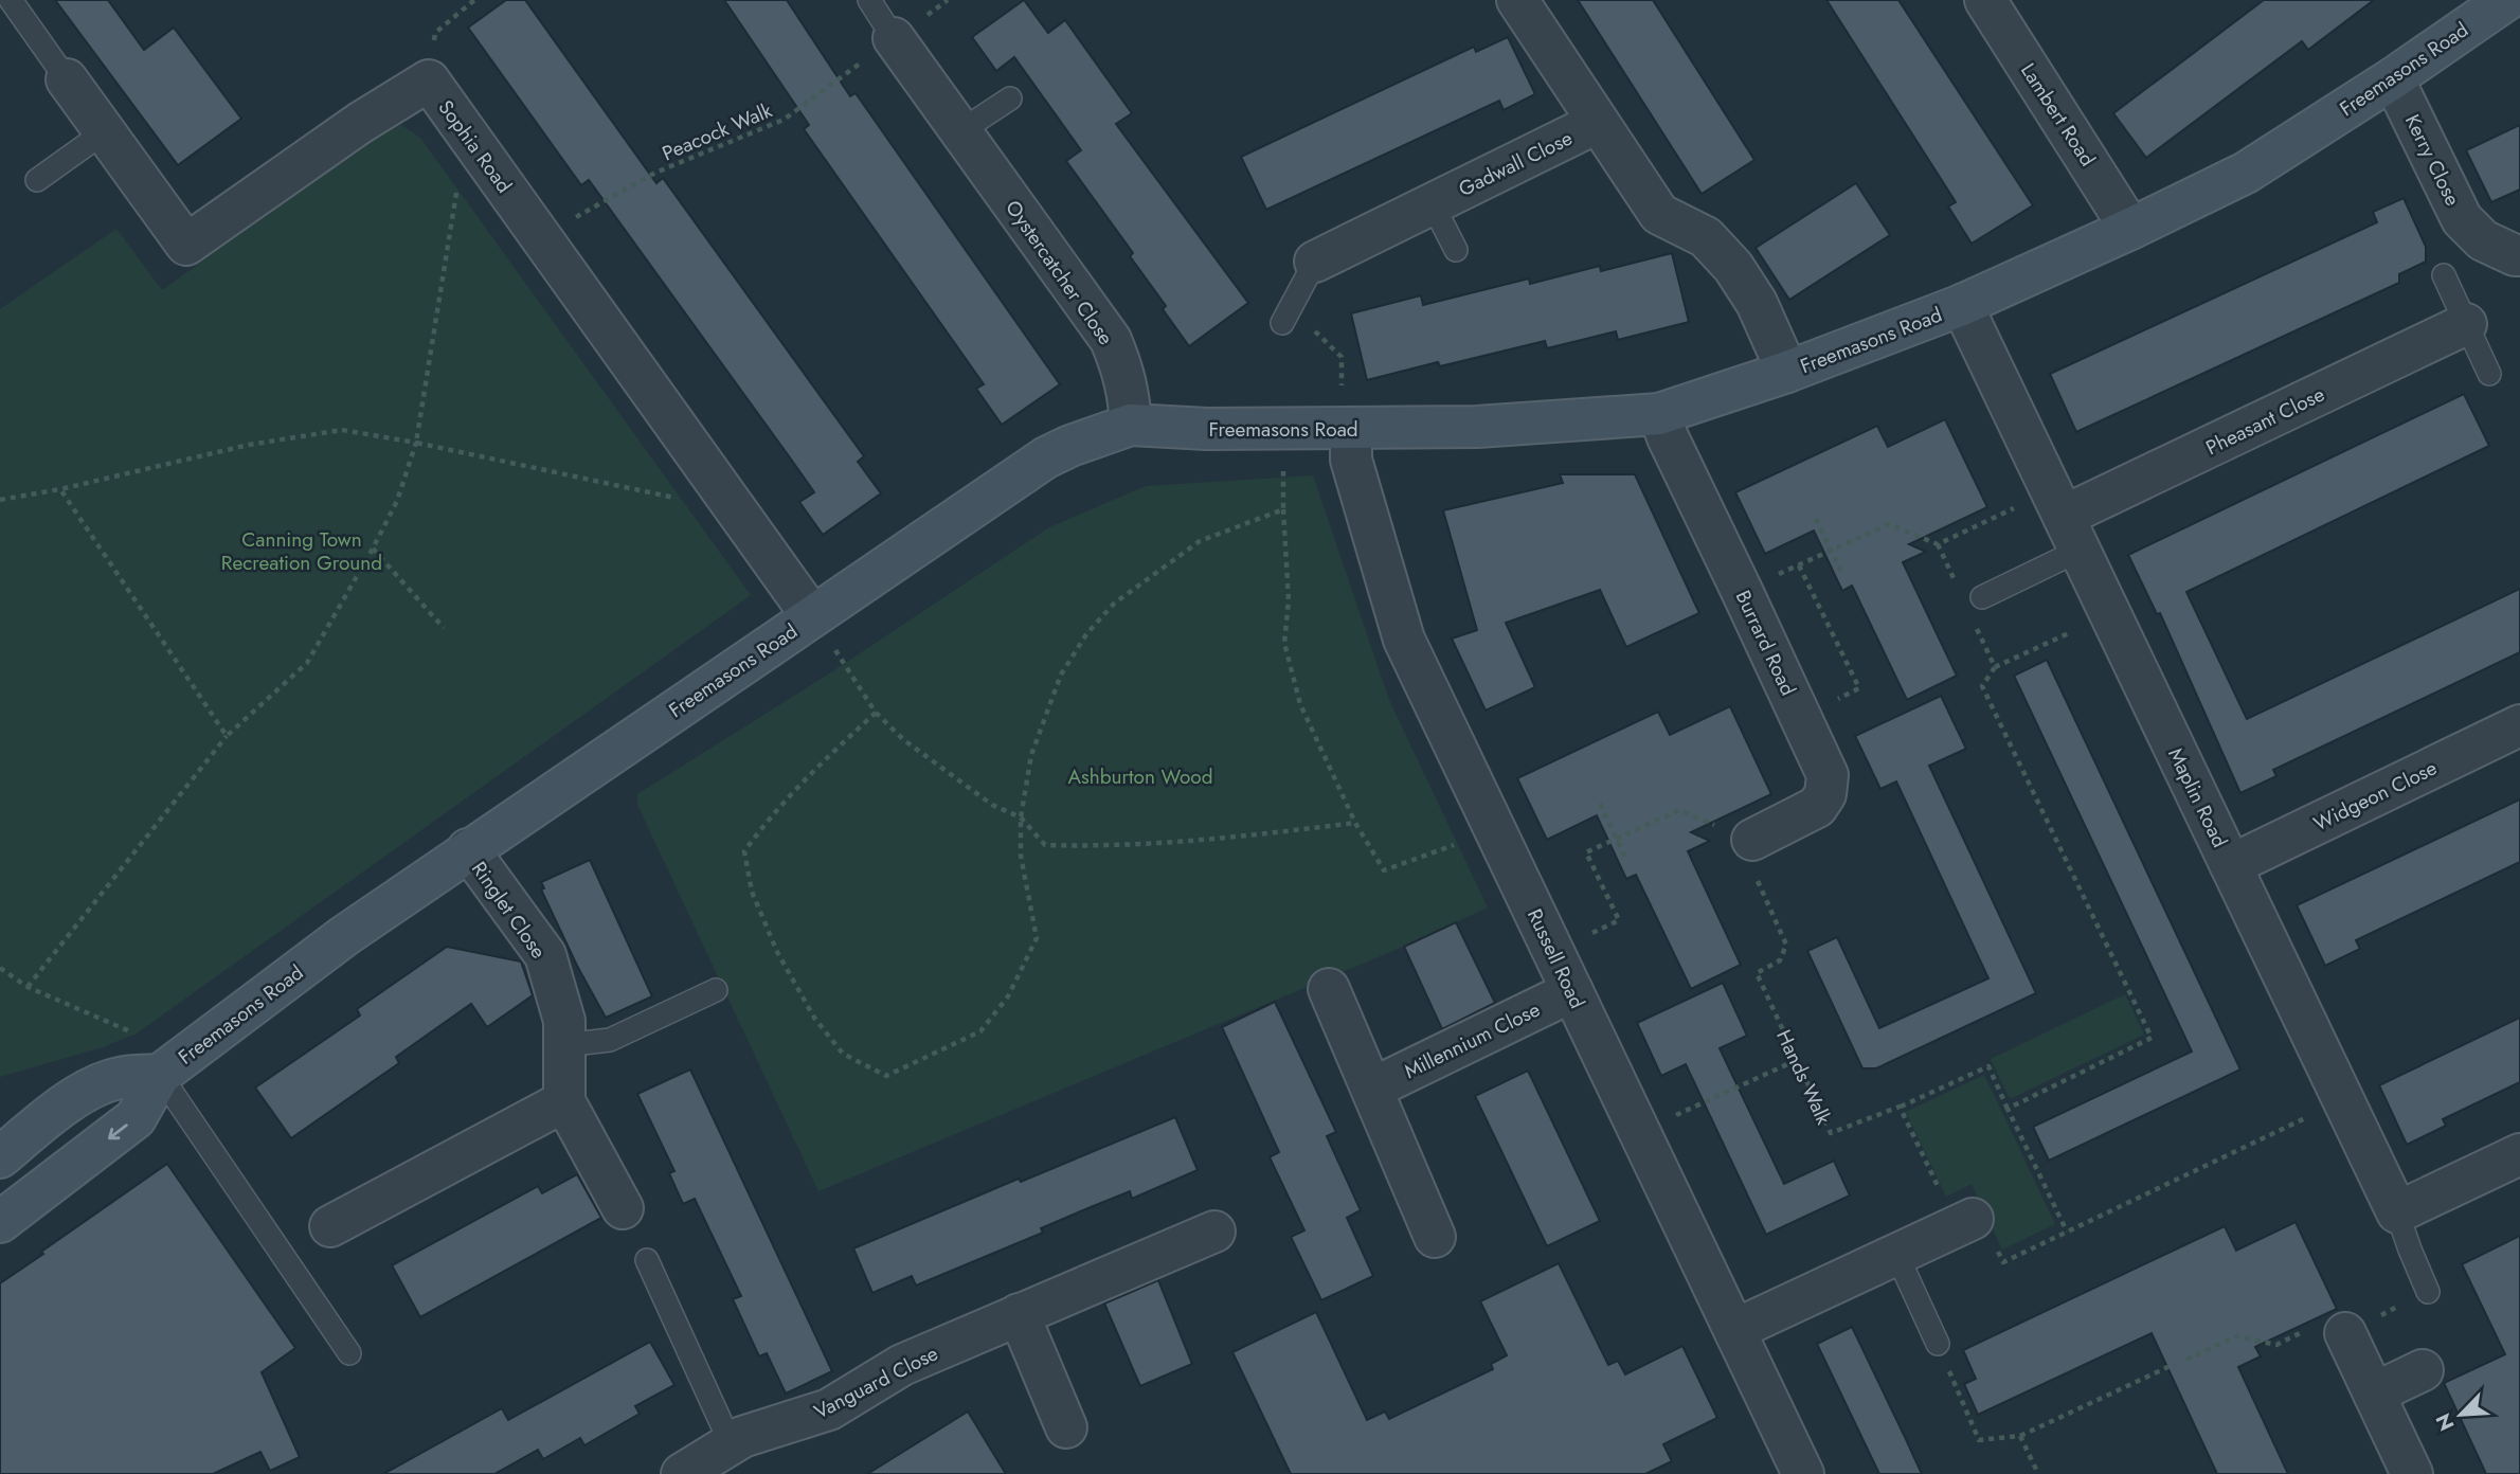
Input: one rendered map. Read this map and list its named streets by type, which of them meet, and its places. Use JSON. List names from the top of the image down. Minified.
{"streets":{"street":["Freemasons Road","Lambert Road","Sophia Road","Kerry Close","Gadwall Close","Oystercatcher Close","Pheasant Close","Burrard Road","Widgeon Close","Maplin Road","Ringlet Close","Russell Road","Millennium Close","Vanguard Close"],"path":["Peacock Walk","Hands Walk"]},"crossings":[["Freemasons Road","Lambert Road"],["Freemasons Road","Sophia Road"],["Freemasons Road","Kerry Close"],["Freemasons Road","Gadwall Close"],["Freemasons Road","Oystercatcher Close"],["Freemasons Road","Burrard Road"],["Freemasons Road","Maplin Road"],["Freemasons Road","Ringlet Close"],["Freemasons Road","Russell Road"],["Peacock Walk","Sophia Road"],["Peacock Walk","Oystercatcher Close"],["Pheasant Close","Maplin Road"],["Burrard Road","Hands Walk"],["Widgeon Close","Maplin Road"],["Russell Road","Millennium Close"]],"parks":["Canning Town Recreation Ground","Ashburton Wood"],"north":"bottom left"}
